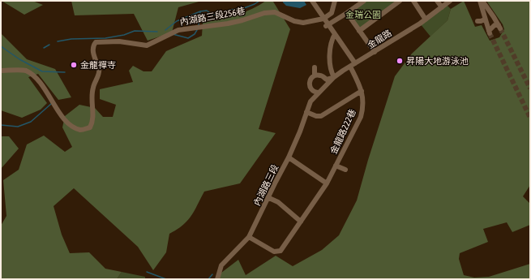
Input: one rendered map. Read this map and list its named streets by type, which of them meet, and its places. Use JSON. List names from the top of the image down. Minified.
{"streets":{"street":["內湖路三段256巷","金龍路","金龍路222巷","內湖路三段"]},"crossings":[["金龍路","金龍路222巷"],["金龍路","內湖路三段"],["金龍路222巷","內湖路三段"]],"parks":["金瑞公園"],"places":["昇陽大地游泳池","金龍禪寺"]}
